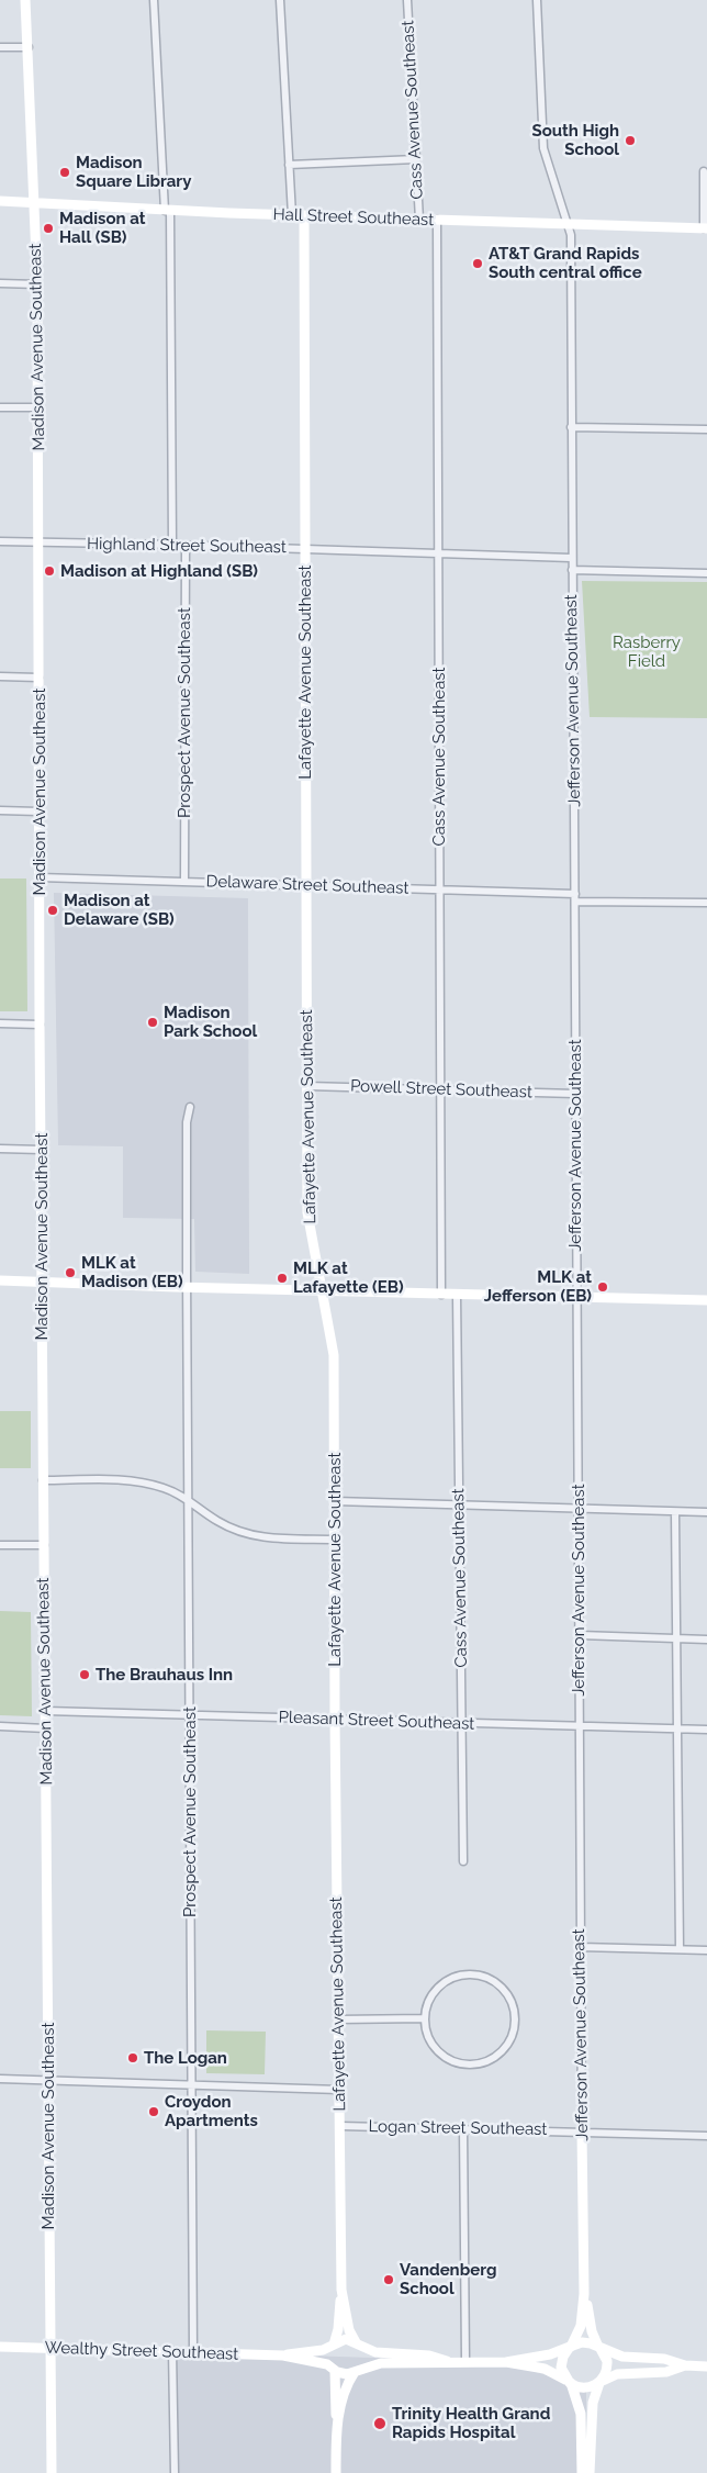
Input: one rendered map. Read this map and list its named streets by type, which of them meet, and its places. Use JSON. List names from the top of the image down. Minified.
{"streets":{"street":["Cass Avenue Southeast","Hall Street Southeast","Madison Avenue Southeast","Highland Street Southeast","Lafayette Avenue Southeast","Jefferson Avenue Southeast","Prospect Avenue Southeast","Delaware Street Southeast","Powell Street Southeast","Pleasant Street Southeast","Logan Street Southeast","Wealthy Street Southeast"]},"crossings":[["Cass Avenue Southeast","Hall Street Southeast"],["Cass Avenue Southeast","Highland Street Southeast"],["Cass Avenue Southeast","Delaware Street Southeast"],["Cass Avenue Southeast","Powell Street Southeast"],["Cass Avenue Southeast","Pleasant Street Southeast"],["Hall Street Southeast","Madison Avenue Southeast"],["Hall Street Southeast","Lafayette Avenue Southeast"],["Hall Street Southeast","Jefferson Avenue Southeast"],["Madison Avenue Southeast","Highland Street Southeast"],["Madison Avenue Southeast","Delaware Street Southeast"],["Madison Avenue Southeast","Pleasant Street Southeast"],["Madison Avenue Southeast","Wealthy Street Southeast"],["Highland Street Southeast","Lafayette Avenue Southeast"],["Highland Street Southeast","Jefferson Avenue Southeast"],["Highland Street Southeast","Prospect Avenue Southeast"],["Lafayette Avenue Southeast","Delaware Street Southeast"],["Lafayette Avenue Southeast","Powell Street Southeast"],["Lafayette Avenue Southeast","Pleasant Street Southeast"],["Lafayette Avenue Southeast","Logan Street Southeast"],["Lafayette Avenue Southeast","Wealthy Street Southeast"],["Jefferson Avenue Southeast","Delaware Street Southeast"],["Jefferson Avenue Southeast","Powell Street Southeast"],["Jefferson Avenue Southeast","Pleasant Street Southeast"],["Jefferson Avenue Southeast","Logan Street Southeast"],["Prospect Avenue Southeast","Delaware Street Southeast"],["Prospect Avenue Southeast","Pleasant Street Southeast"],["Prospect Avenue Southeast","Wealthy Street Southeast"]],"parks":["Rasberry Field"],"places":["South High School","Madison Square Library","Madison at Hall (SB)","AT&T Grand Rapids South central office","Madison at Highland (SB)","Madison at Delaware (SB)","Madison Park School","MLK at Madison (EB)","MLK at Lafayette (EB)","MLK at Jefferson (EB)","The Brauhaus Inn","The Logan","Croydon Apartments","Vandenberg School","Trinity Health Grand Rapids Hospital"]}
